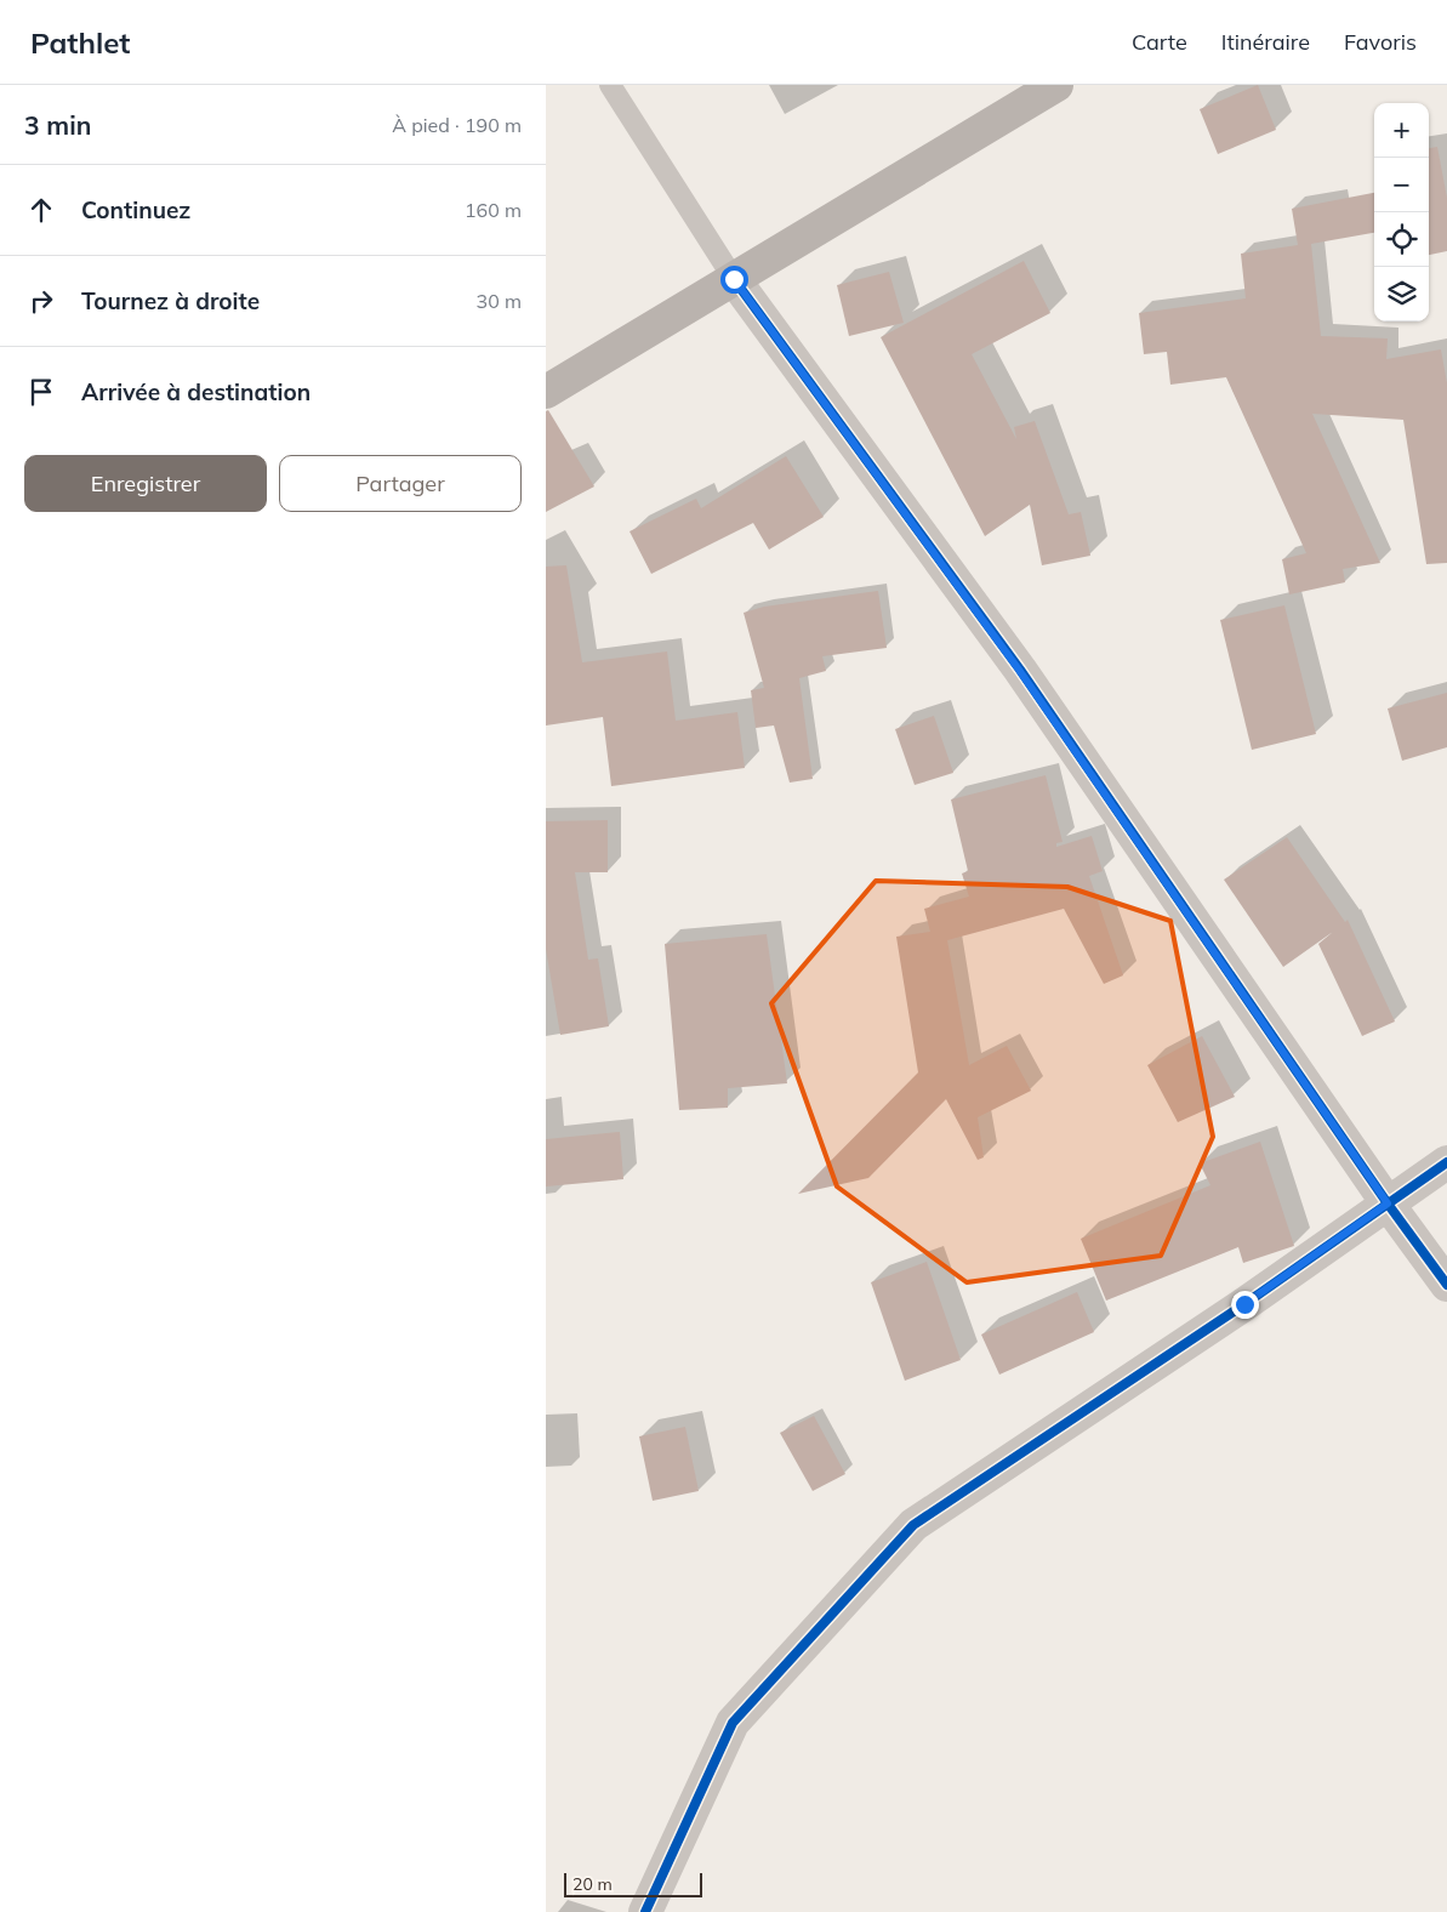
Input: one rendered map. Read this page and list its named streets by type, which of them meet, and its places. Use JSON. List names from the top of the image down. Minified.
{"scale_bar":"20 m","page":{"header":"Pathlet","nav":["Carte","Itinéraire","Favoris"],"heading":["3 min","À pied · 190 m"],"map_buttons":["+","−"],"list":[["Continuez","160 m"],["Tournez à droite","30 m"],"Arrivée à destination"],"buttons":["Enregistrer","Partager"],"scale":"20 m"}}
